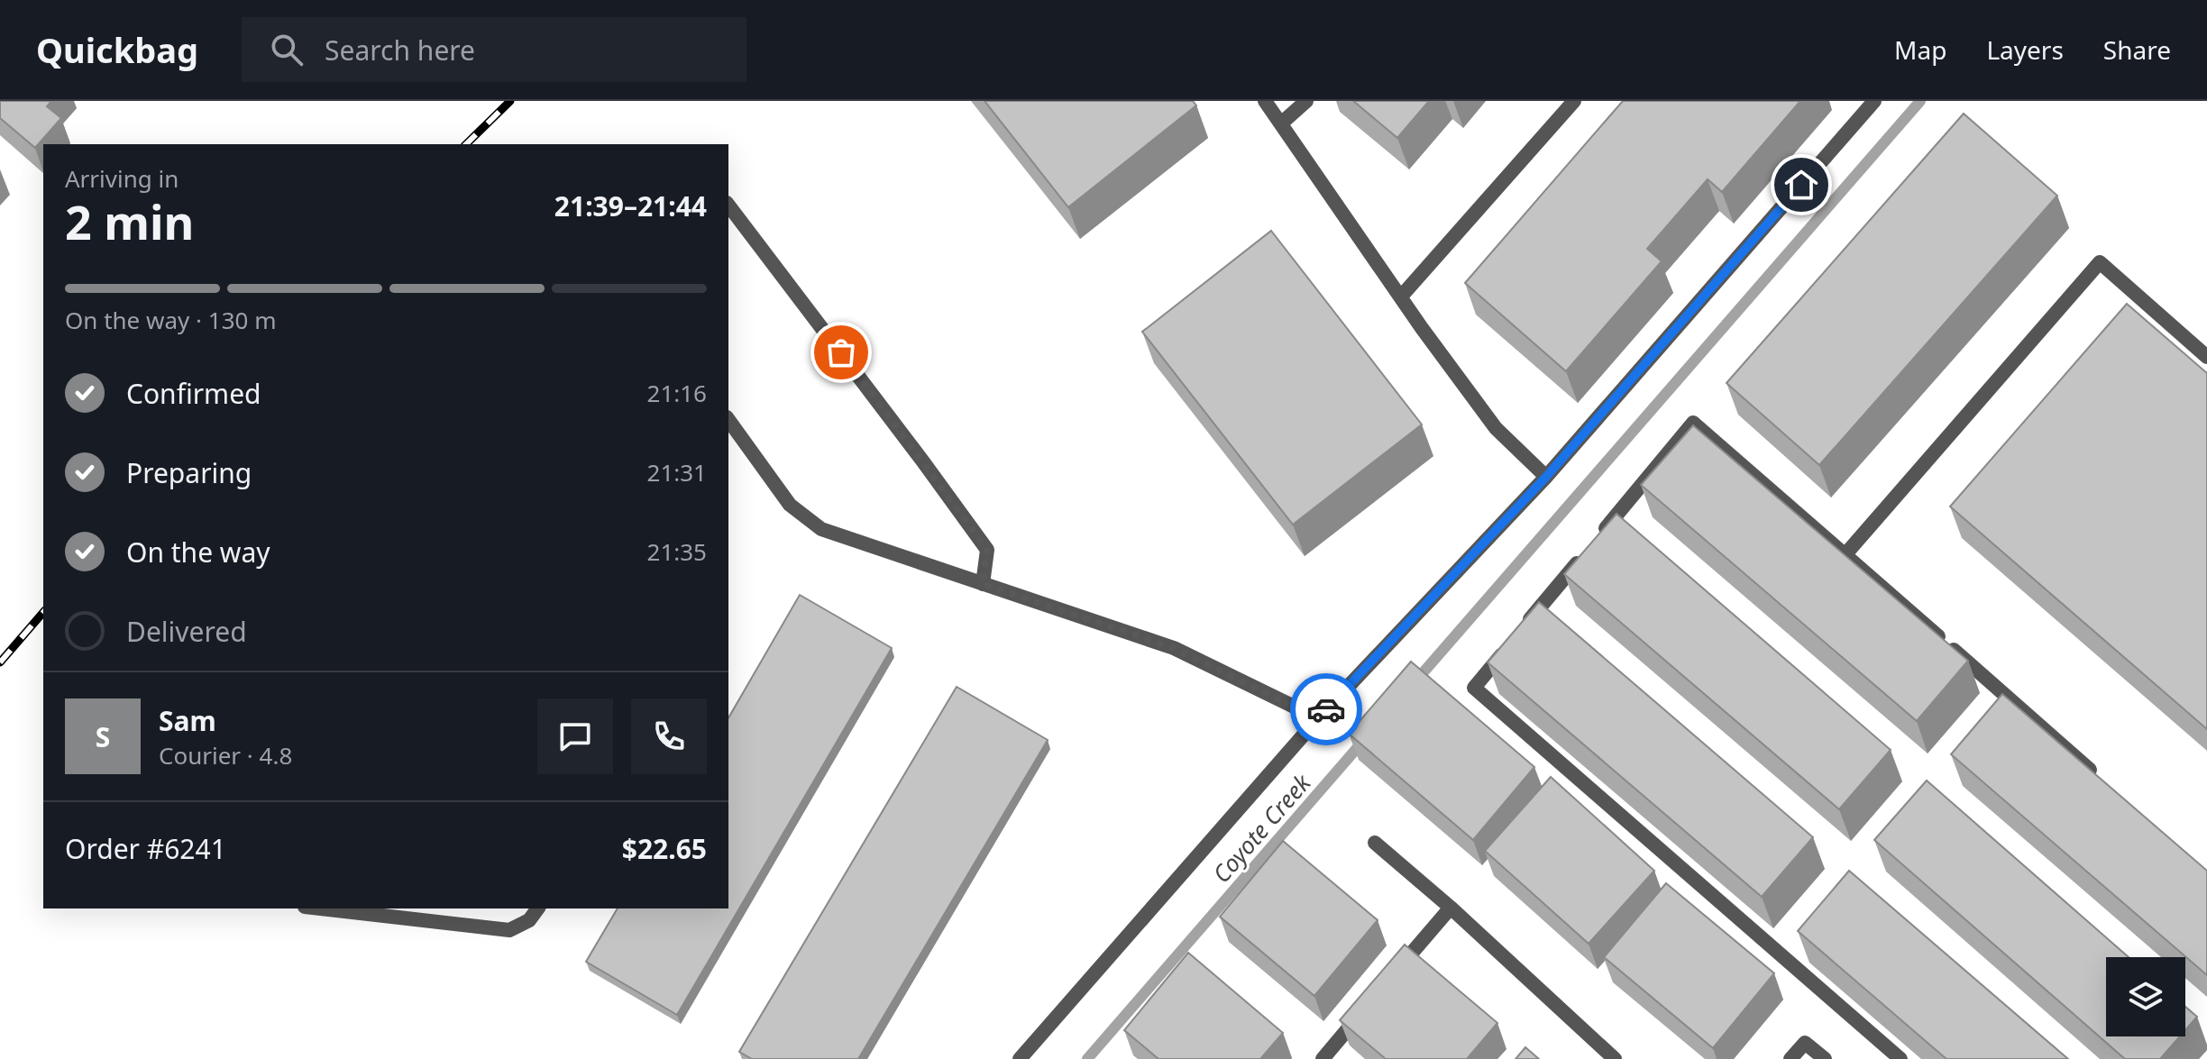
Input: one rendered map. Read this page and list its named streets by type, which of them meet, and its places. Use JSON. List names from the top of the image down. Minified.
{"water":["Coyote Creek"],"page":{"header":"Quickbag","search":"Search here","nav":["Map","Layers","Share"],"heading":["2 min","Arriving in","21:39–21:44"],"panel":["Sam","Courier · 4.8","Order #6241","$22.65"],"bar":"On the way · 130 m","list":[["Confirmed","21:16"],["Preparing","21:31"],["On the way","21:35"],"Delivered"],"round":"S"}}
